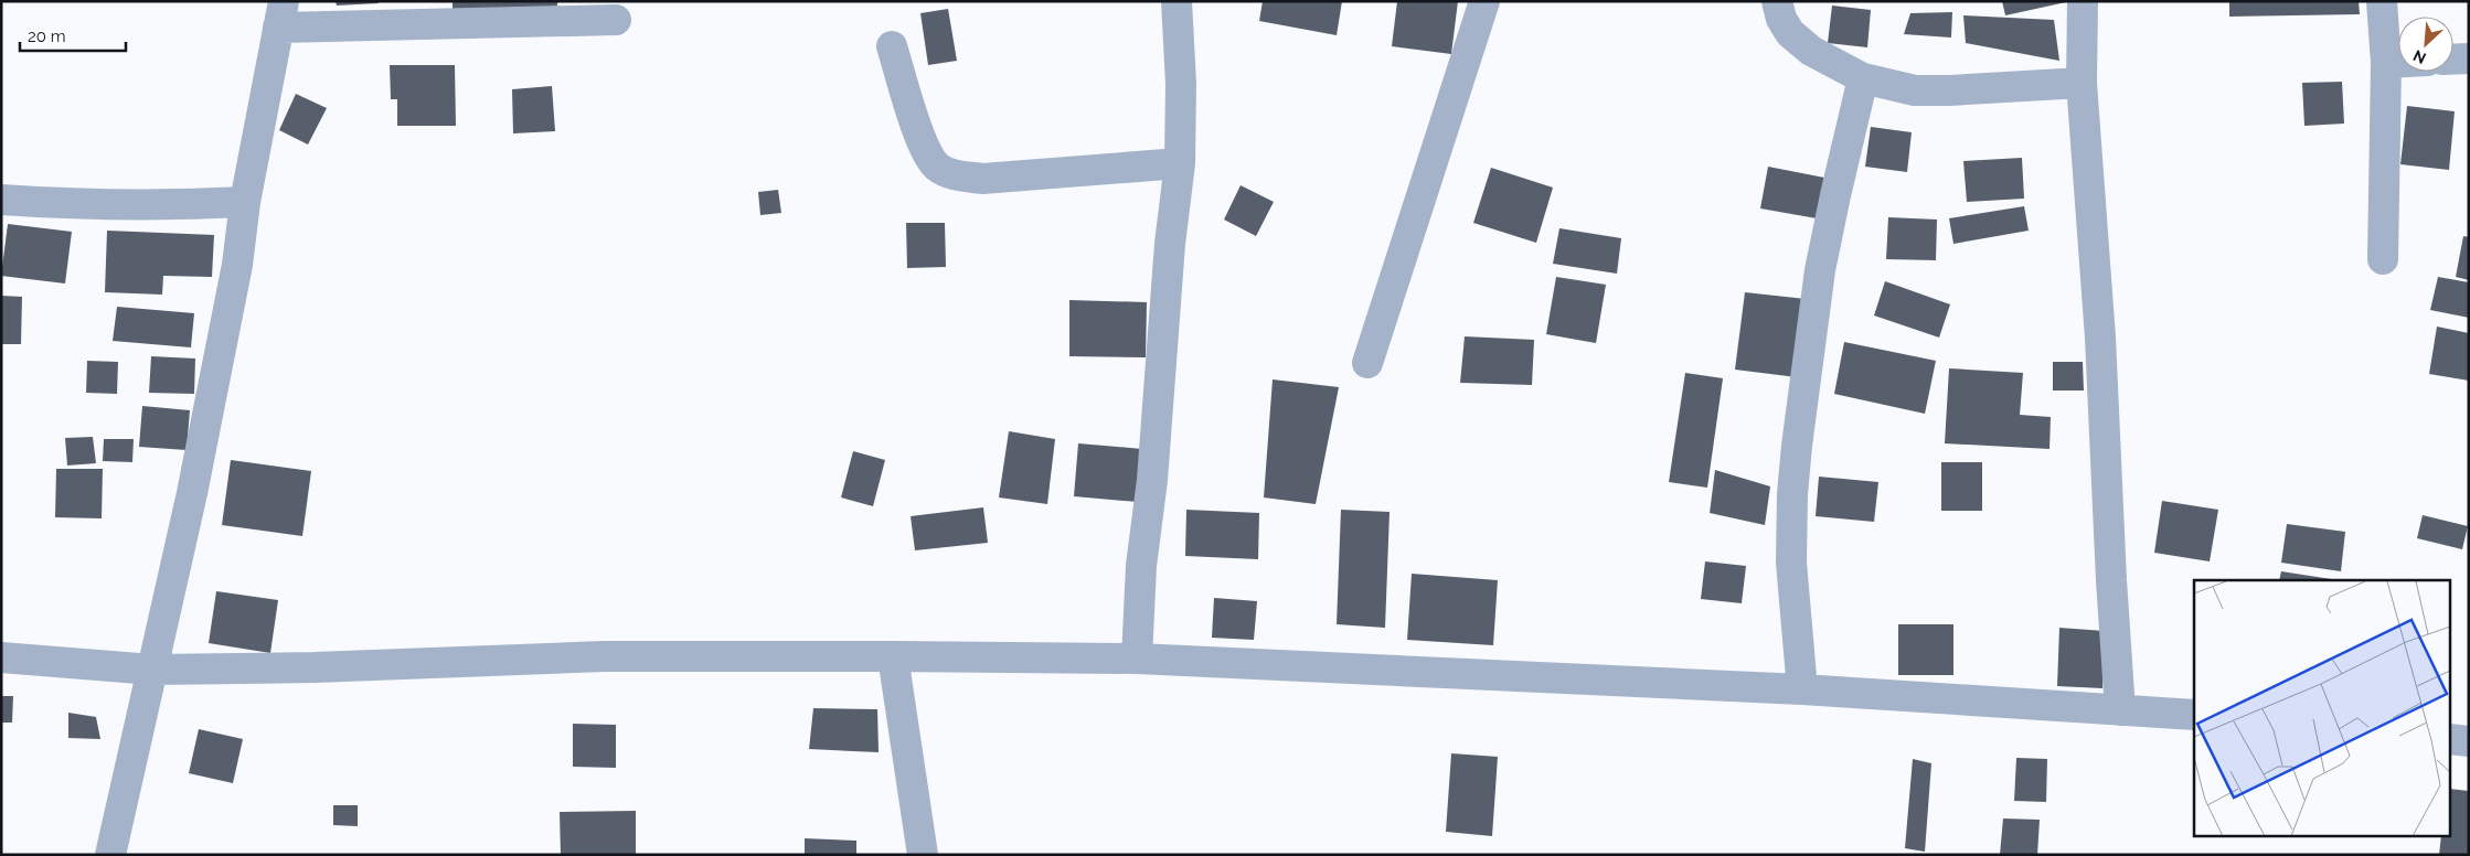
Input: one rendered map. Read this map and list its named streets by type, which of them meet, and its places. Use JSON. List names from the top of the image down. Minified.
{"scale_bar":"20 m","north":"bottom left"}
